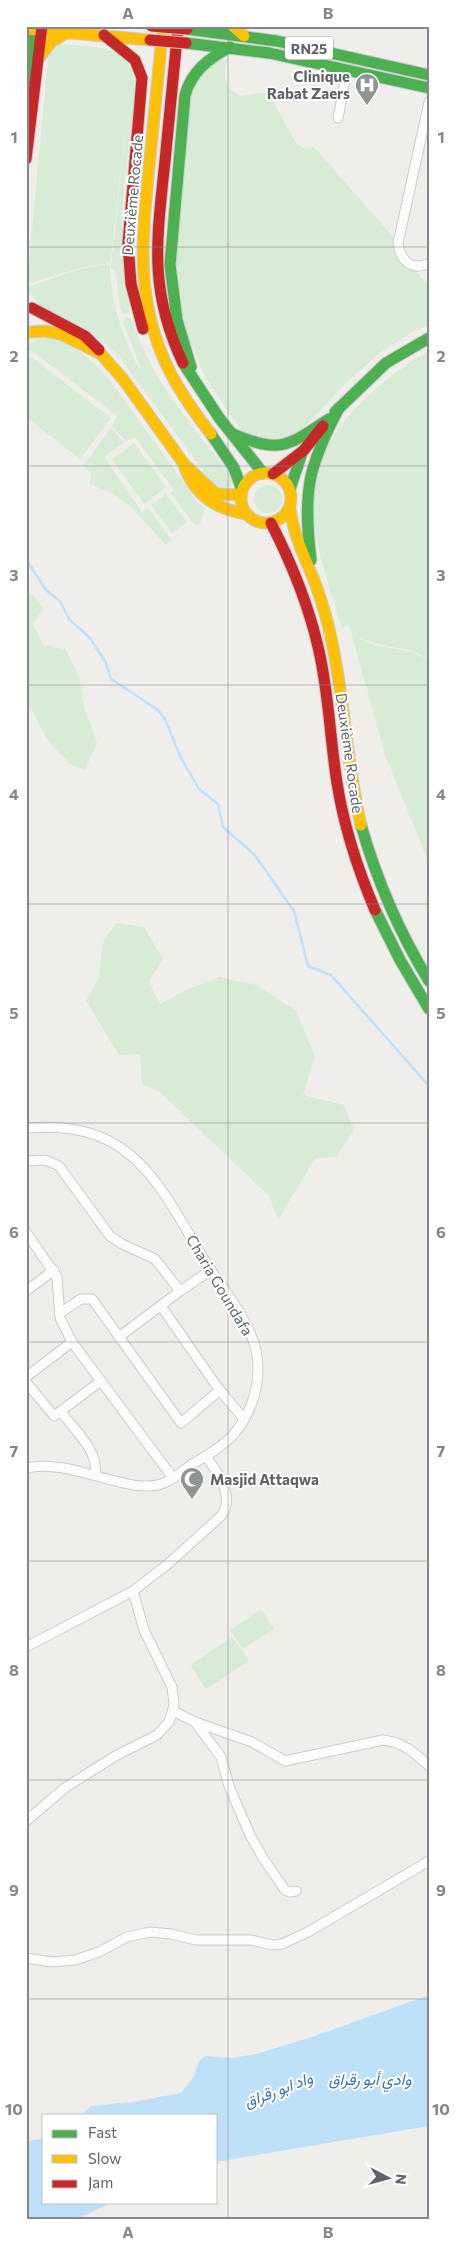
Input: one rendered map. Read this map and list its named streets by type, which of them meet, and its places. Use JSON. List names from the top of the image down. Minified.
{"streets":{"main road":["RN25","Deuxième Rocade"],"street":["Charia Goundafa"]},"crossings":[["RN25","Deuxième Rocade"]],"water":["وادي أبو رقراق","واد ابو رقراق"],"places":{"hospital":["Clinique Rabat Zaers"],"mosque":["Masjid Attaqwa"]},"legend":["Fast","Slow","Jam"],"north":"right","grid":{"columns":["A","B"],"rows":["1","2","3","4","5","6","7","8","9","10"]}}
